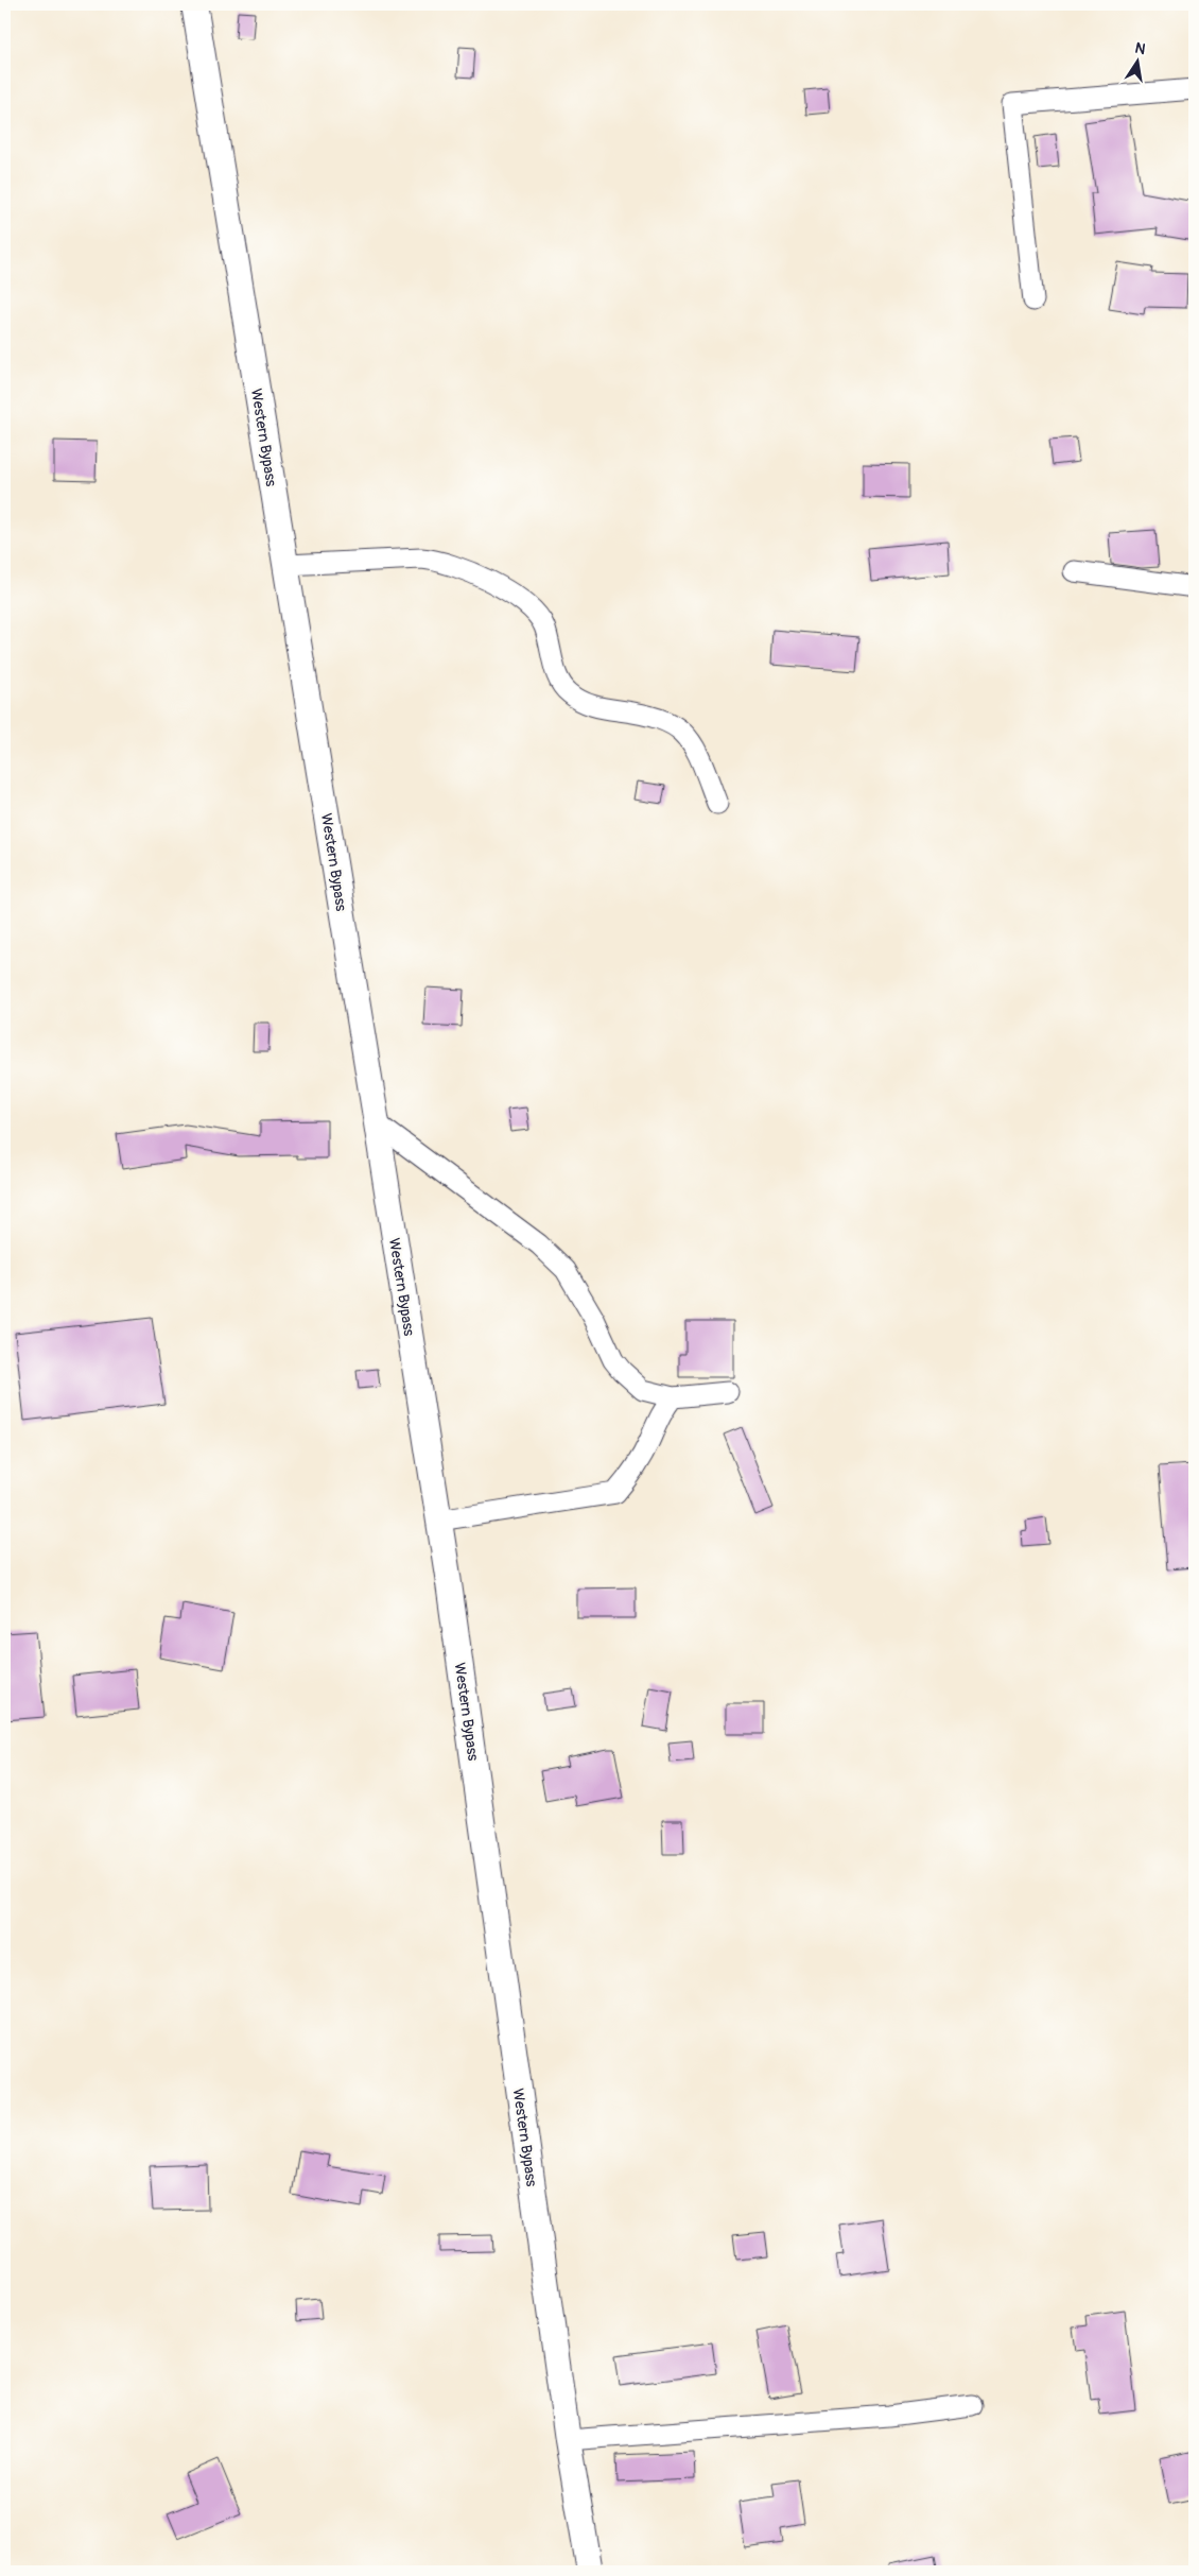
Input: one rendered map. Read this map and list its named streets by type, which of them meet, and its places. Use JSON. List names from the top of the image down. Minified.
{"streets":{"main road":["Western Bypass"]},"north":"top"}
